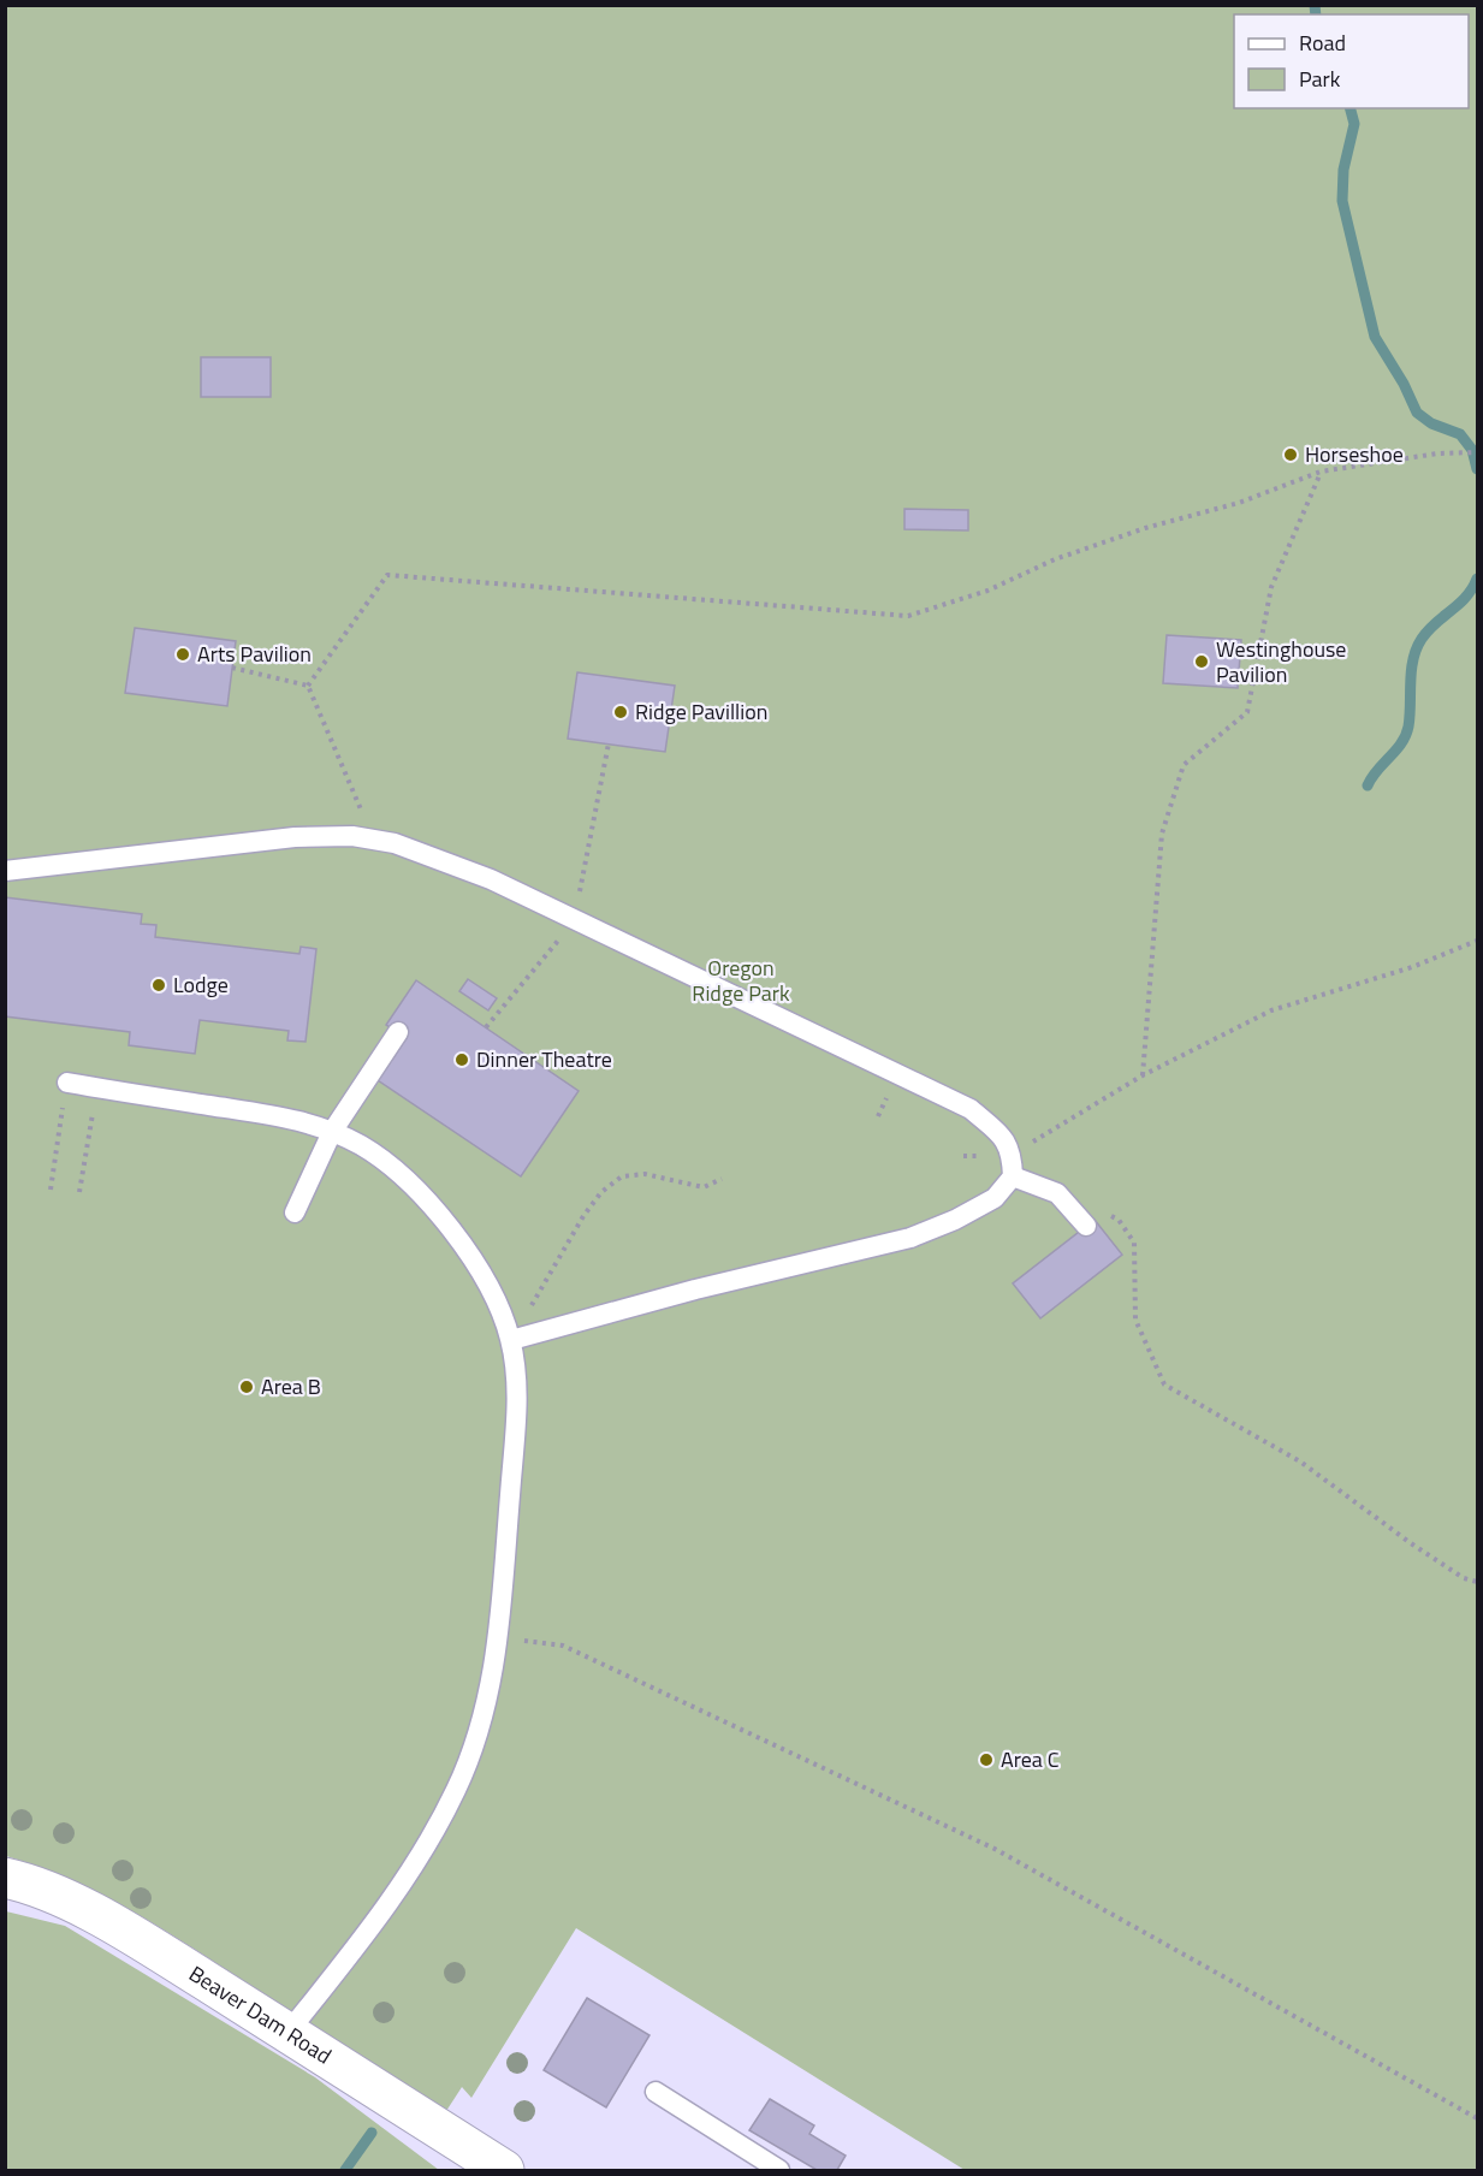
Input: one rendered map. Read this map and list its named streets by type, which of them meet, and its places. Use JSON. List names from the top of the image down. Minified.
{"streets":{"street":["Beaver Dam Road"]},"parks":["Oregon Ridge Park"],"places":["Horseshoe","Arts Pavilion","Westinghouse Pavilion","Ridge Pavillion","Lodge","Dinner Theatre","Area B","Area C"],"legend":["Road","Park"]}
